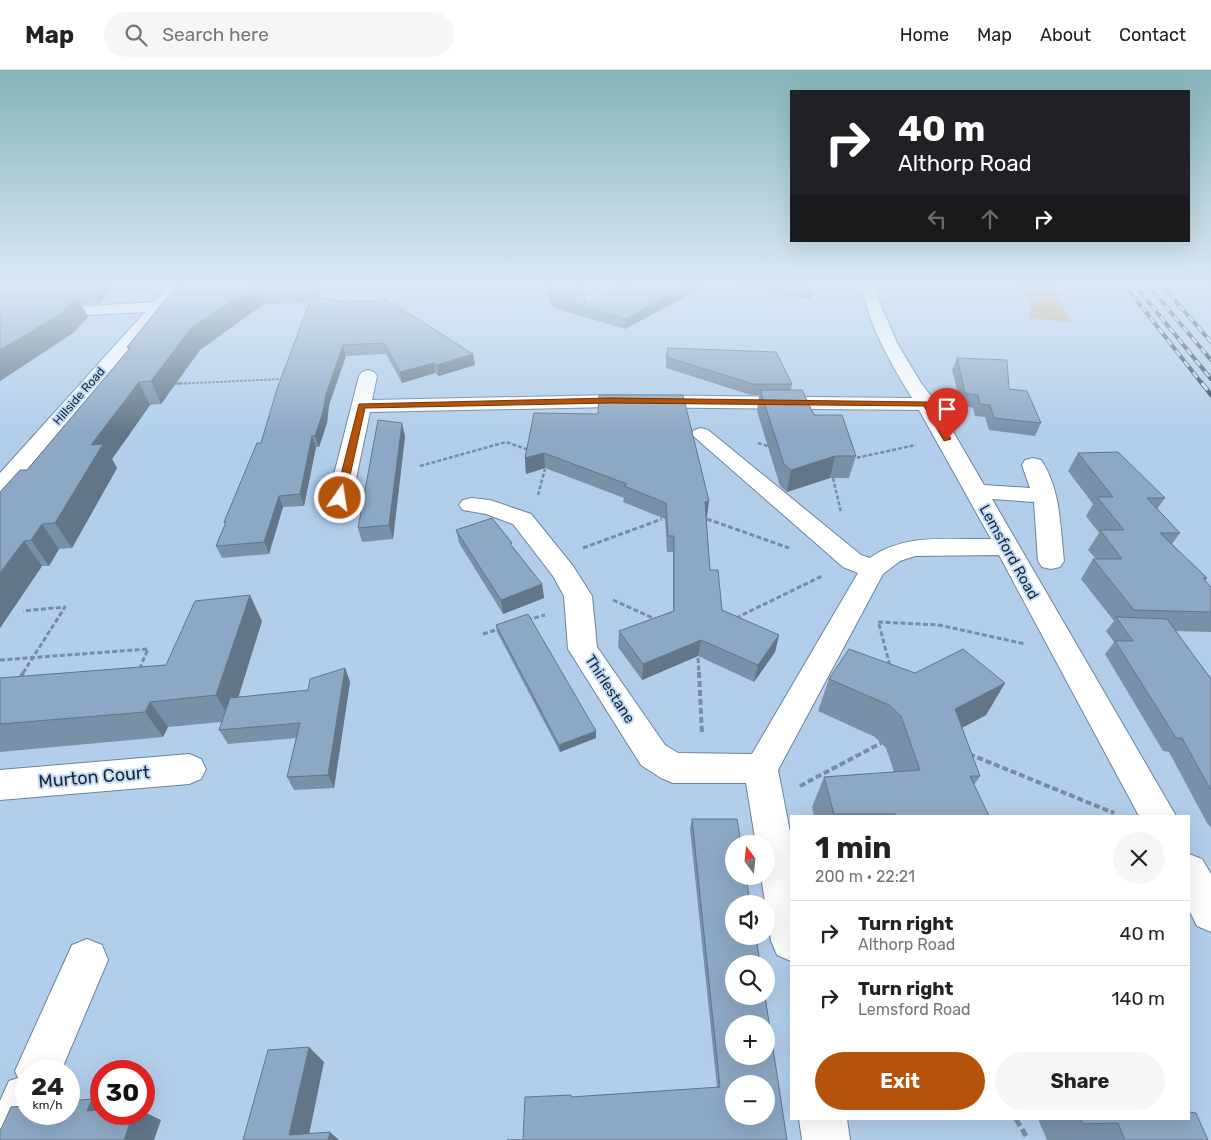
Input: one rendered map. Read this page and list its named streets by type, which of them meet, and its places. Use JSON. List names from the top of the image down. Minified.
{"streets":{"street":["Hillside Road","Lemsford Road","Thirlestane","Murton Court"]},"north":"top","page":{"header":"Map","search":"Search here","nav":["Home","Map","About","Contact"],"turn":["40 m","Althorp Road"],"heading":["1 min","200 m · 22:21"],"map_buttons":["+","−"],"list":[{"name":"Turn right","note":"Althorp Road","value":"40 m"},{"name":"Turn right","note":"Lemsford Road","value":"140 m"}],"buttons":["Exit","Share"],"speed":"24 km/h","limit":"30"}}
